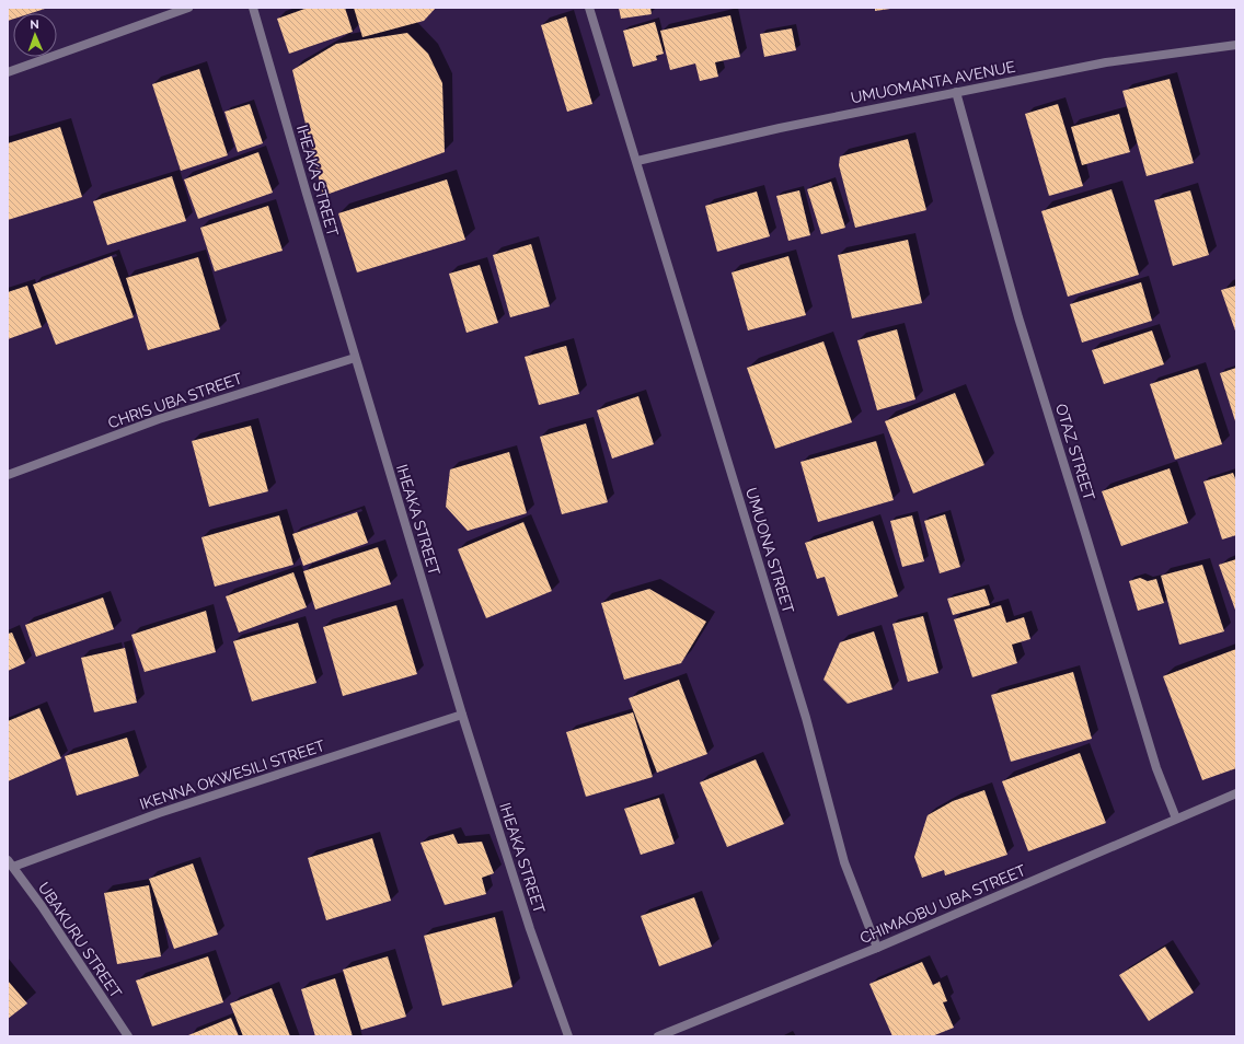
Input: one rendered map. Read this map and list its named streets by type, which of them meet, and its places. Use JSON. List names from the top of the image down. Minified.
{"streets":{"street":["UMUOMANTA AVENUE","IHEAKA STREET","CHRIS UBA STREET","OTAZ STREET","UMUONA STREET","IKENNA OKWESILI STREET","CHIMAOBU UBA STREET","UBAKURU STREET"]},"crossings":[["UMUOMANTA AVENUE","OTAZ STREET"],["UMUOMANTA AVENUE","UMUONA STREET"],["IHEAKA STREET","CHRIS UBA STREET"],["IHEAKA STREET","IKENNA OKWESILI STREET"],["OTAZ STREET","CHIMAOBU UBA STREET"],["UMUONA STREET","CHIMAOBU UBA STREET"],["IKENNA OKWESILI STREET","UBAKURU STREET"]],"north":"top"}
